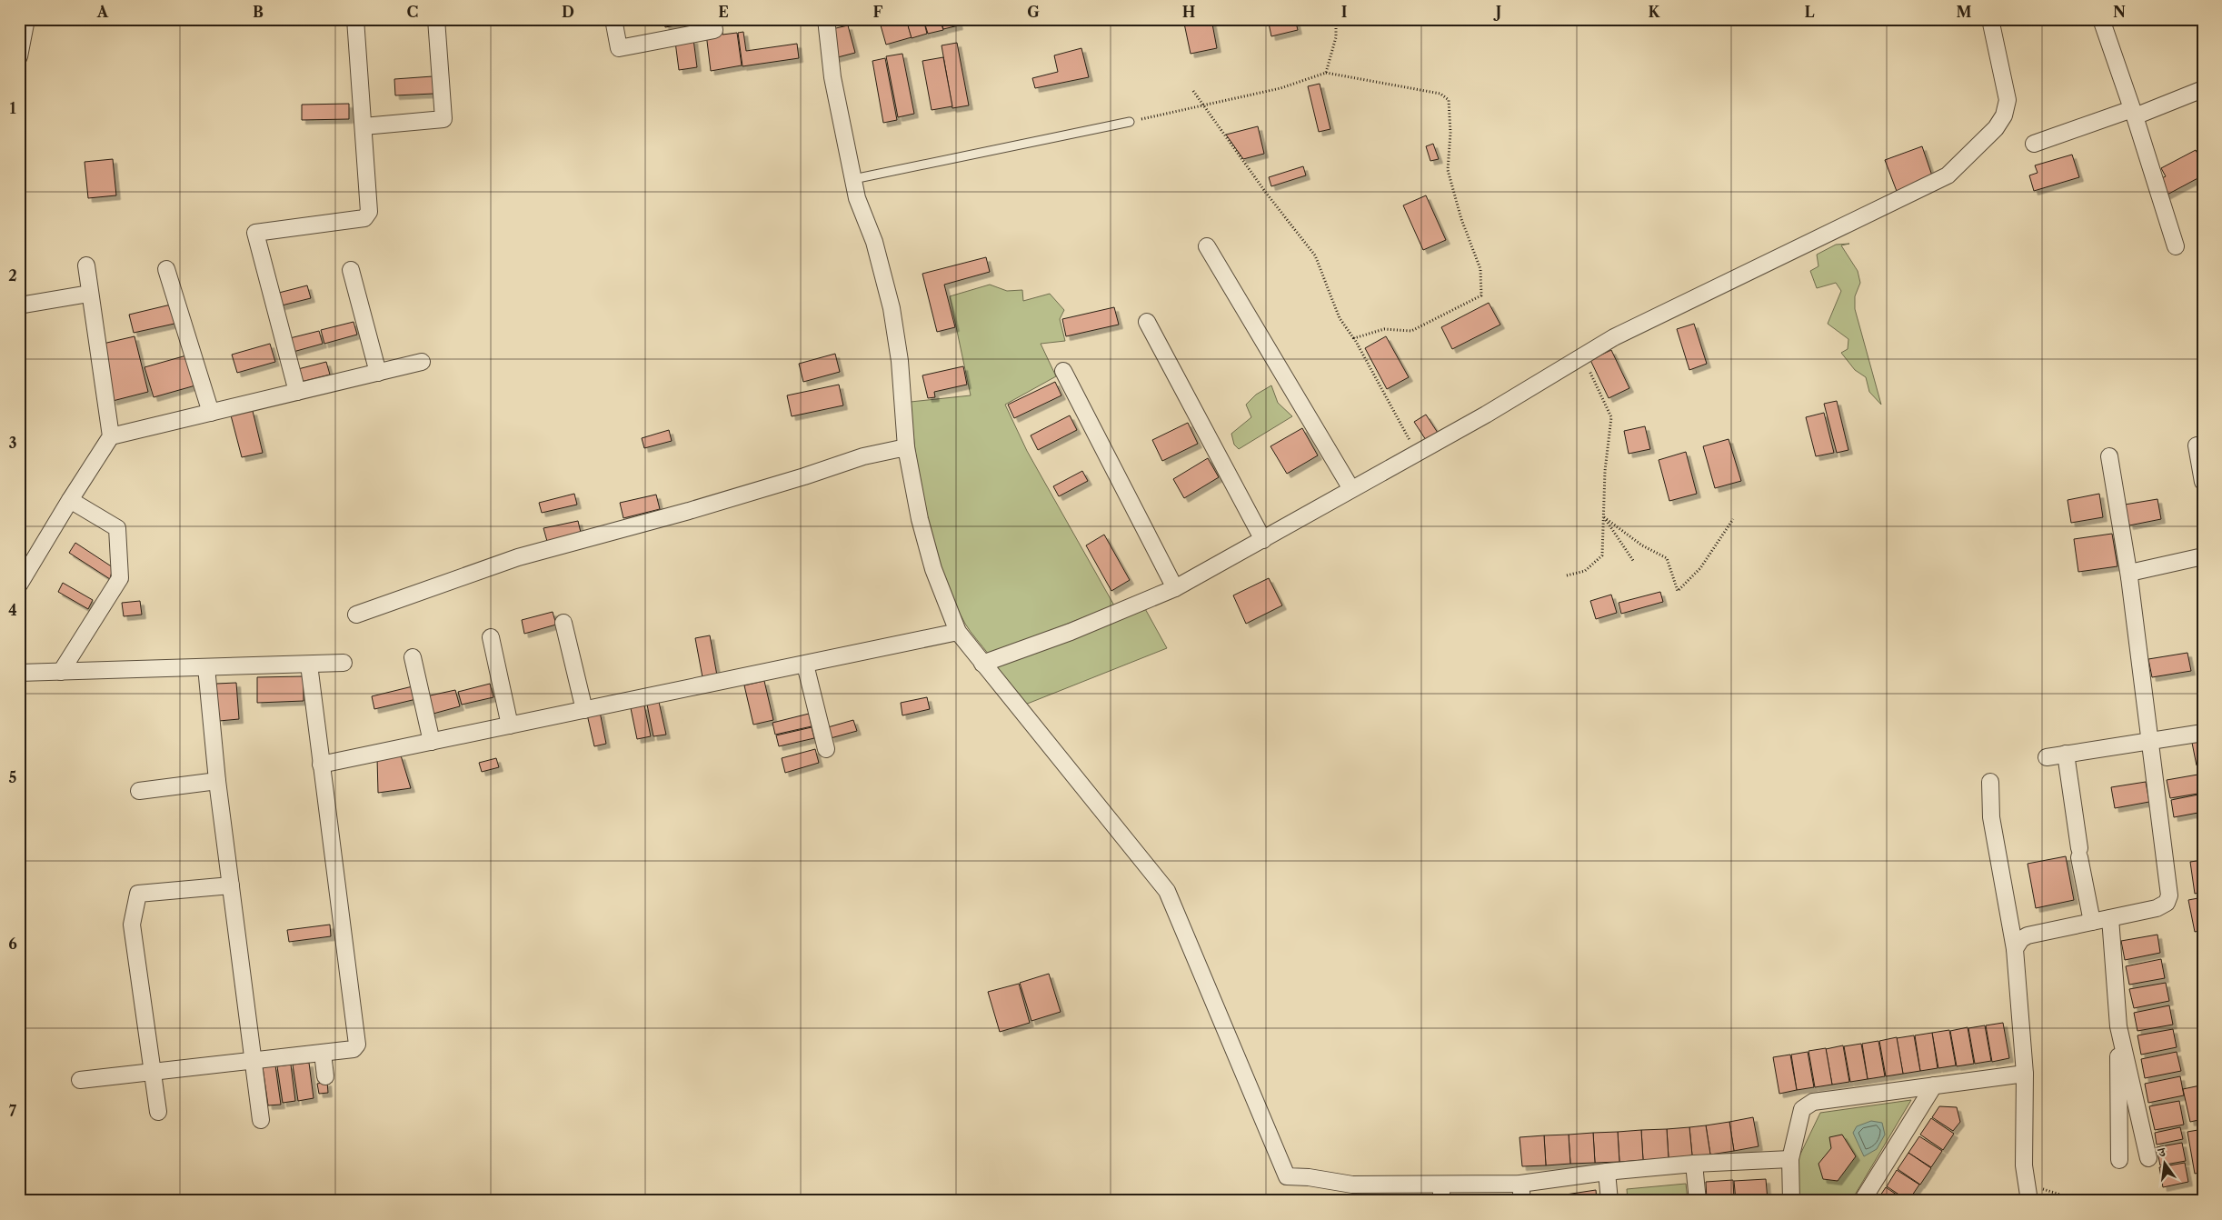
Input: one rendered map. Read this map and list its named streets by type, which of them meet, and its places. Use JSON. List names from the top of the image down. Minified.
{"north":"top","grid":{"columns":["A","B","C","D","E","F","G","H","I","J","K","L","M","N"],"rows":["1","2","3","4","5","6","7"]}}
